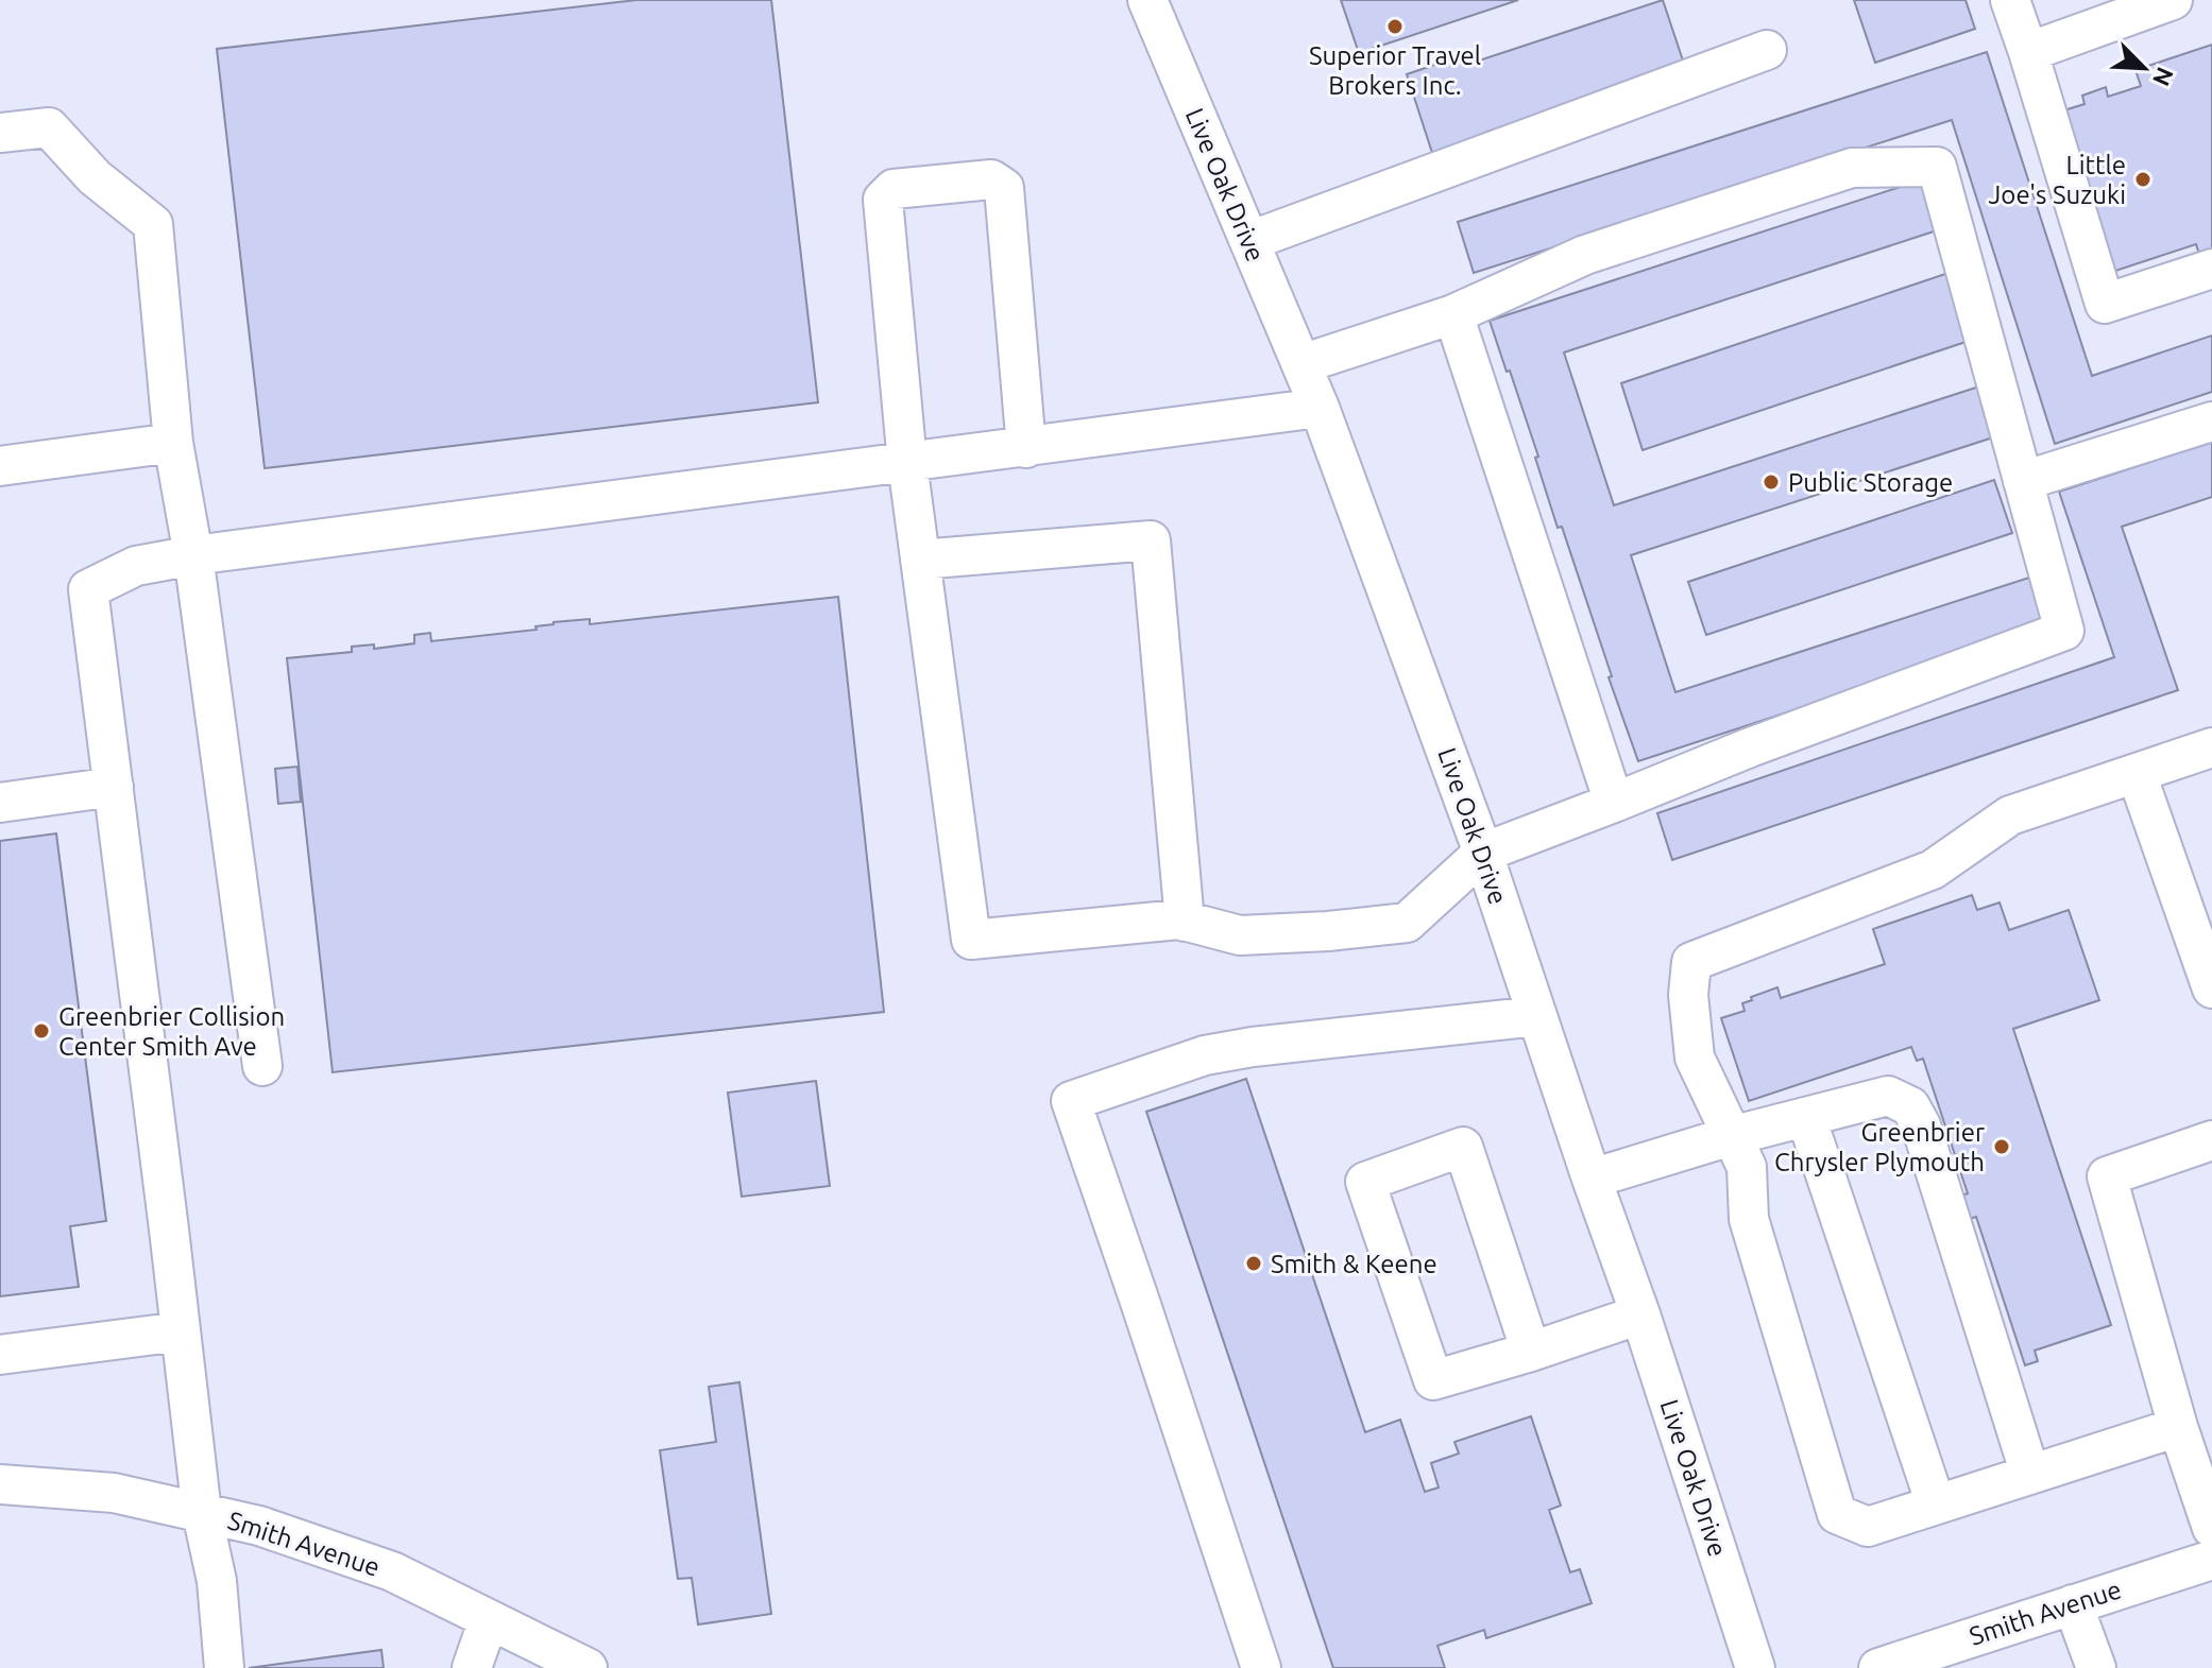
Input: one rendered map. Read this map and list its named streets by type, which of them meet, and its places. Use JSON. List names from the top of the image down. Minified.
{"streets":{"street":["Live Oak Drive","Smith Avenue"]},"places":["Superior Travel Brokers Inc.","Little Joe's Suzuki","Public Storage","Greenbrier Collision Center Smith Ave","Greenbrier Chrysler Plymouth","Smith & Keene"],"north":"bottom right"}
